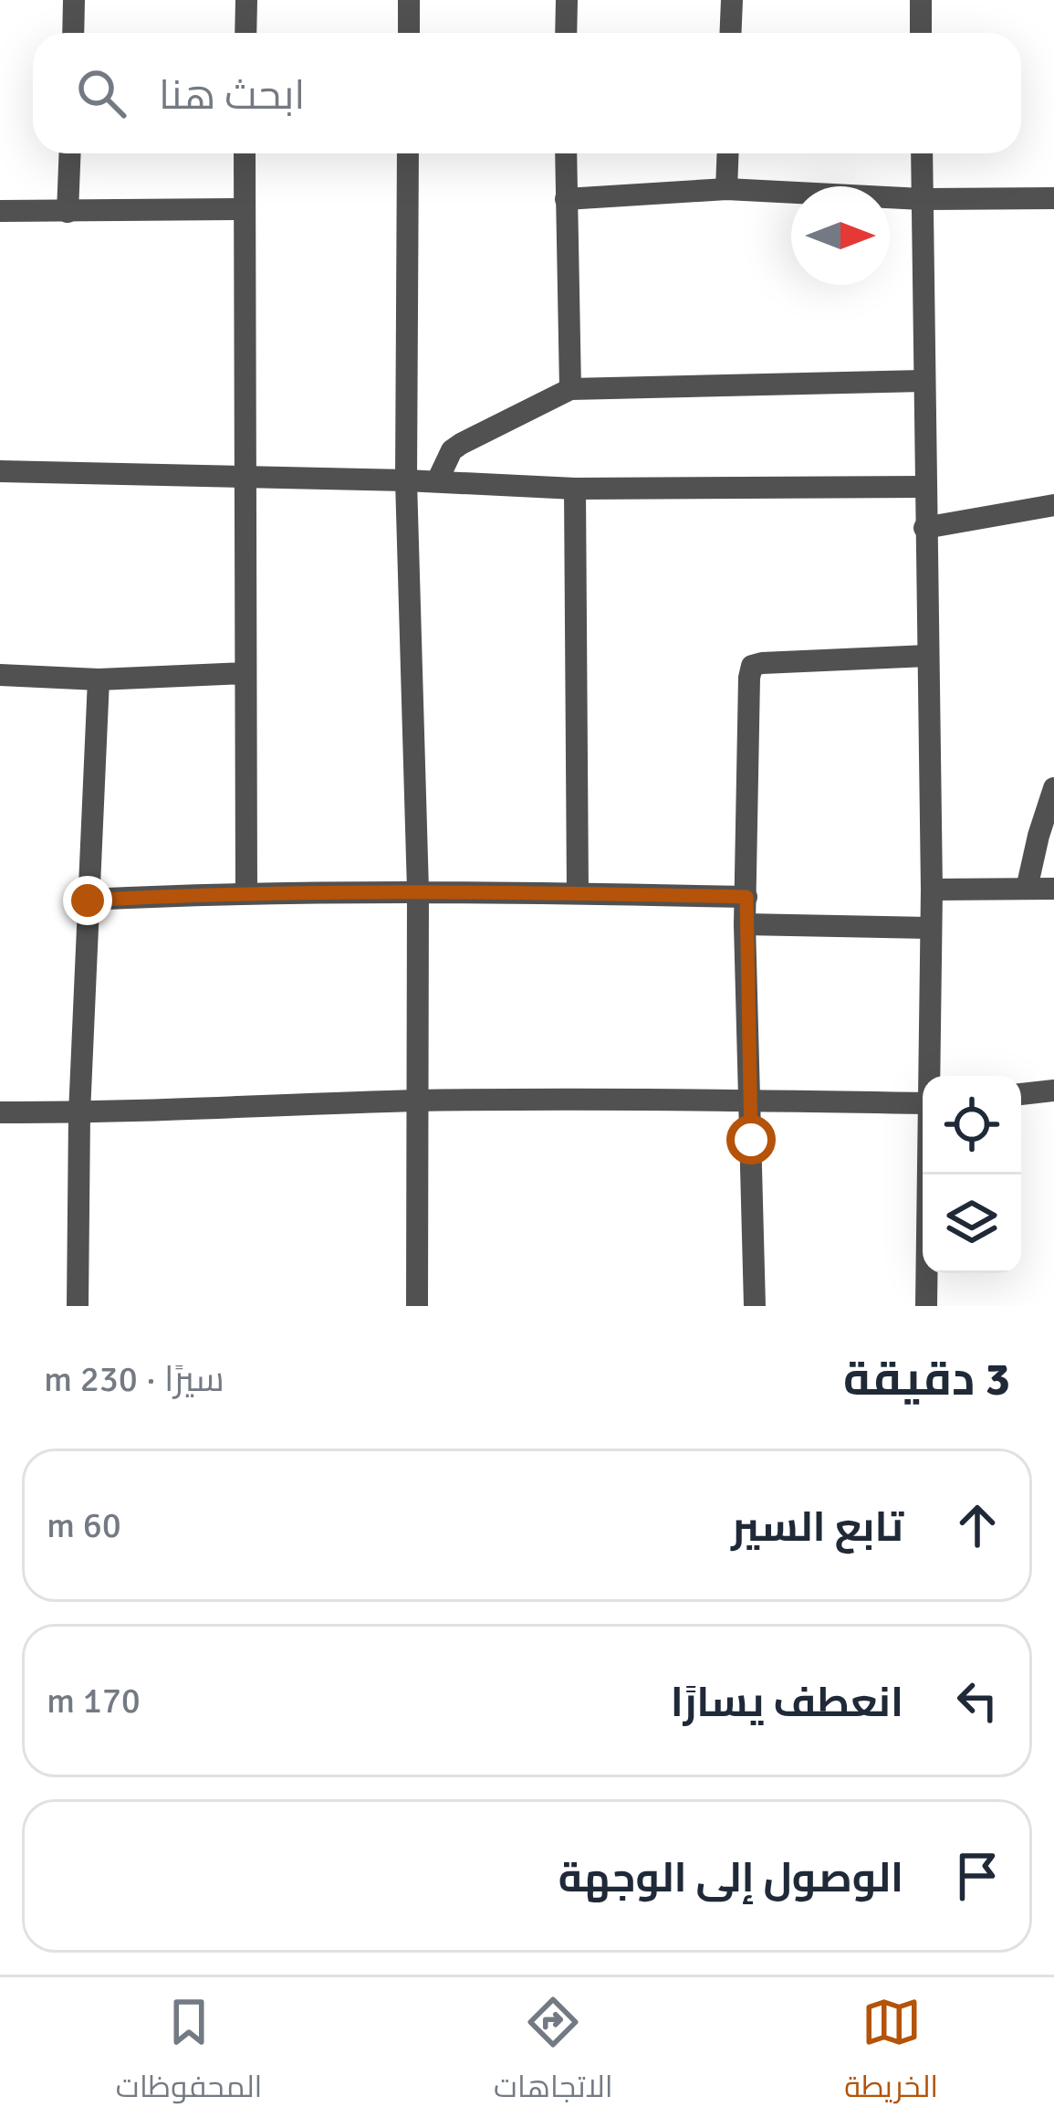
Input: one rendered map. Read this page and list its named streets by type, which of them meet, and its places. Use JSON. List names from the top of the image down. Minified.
{"north":"right","page":{"search":"ابحث هنا","heading":["3 دقيقة","سيرًا · 230 m"],"list":[["تابع السير","60 m"],["انعطف يسارًا","170 m"],"الوصول إلى الوجهة"],"nav":["الخريطة","الاتجاهات","المحفوظات"]}}
